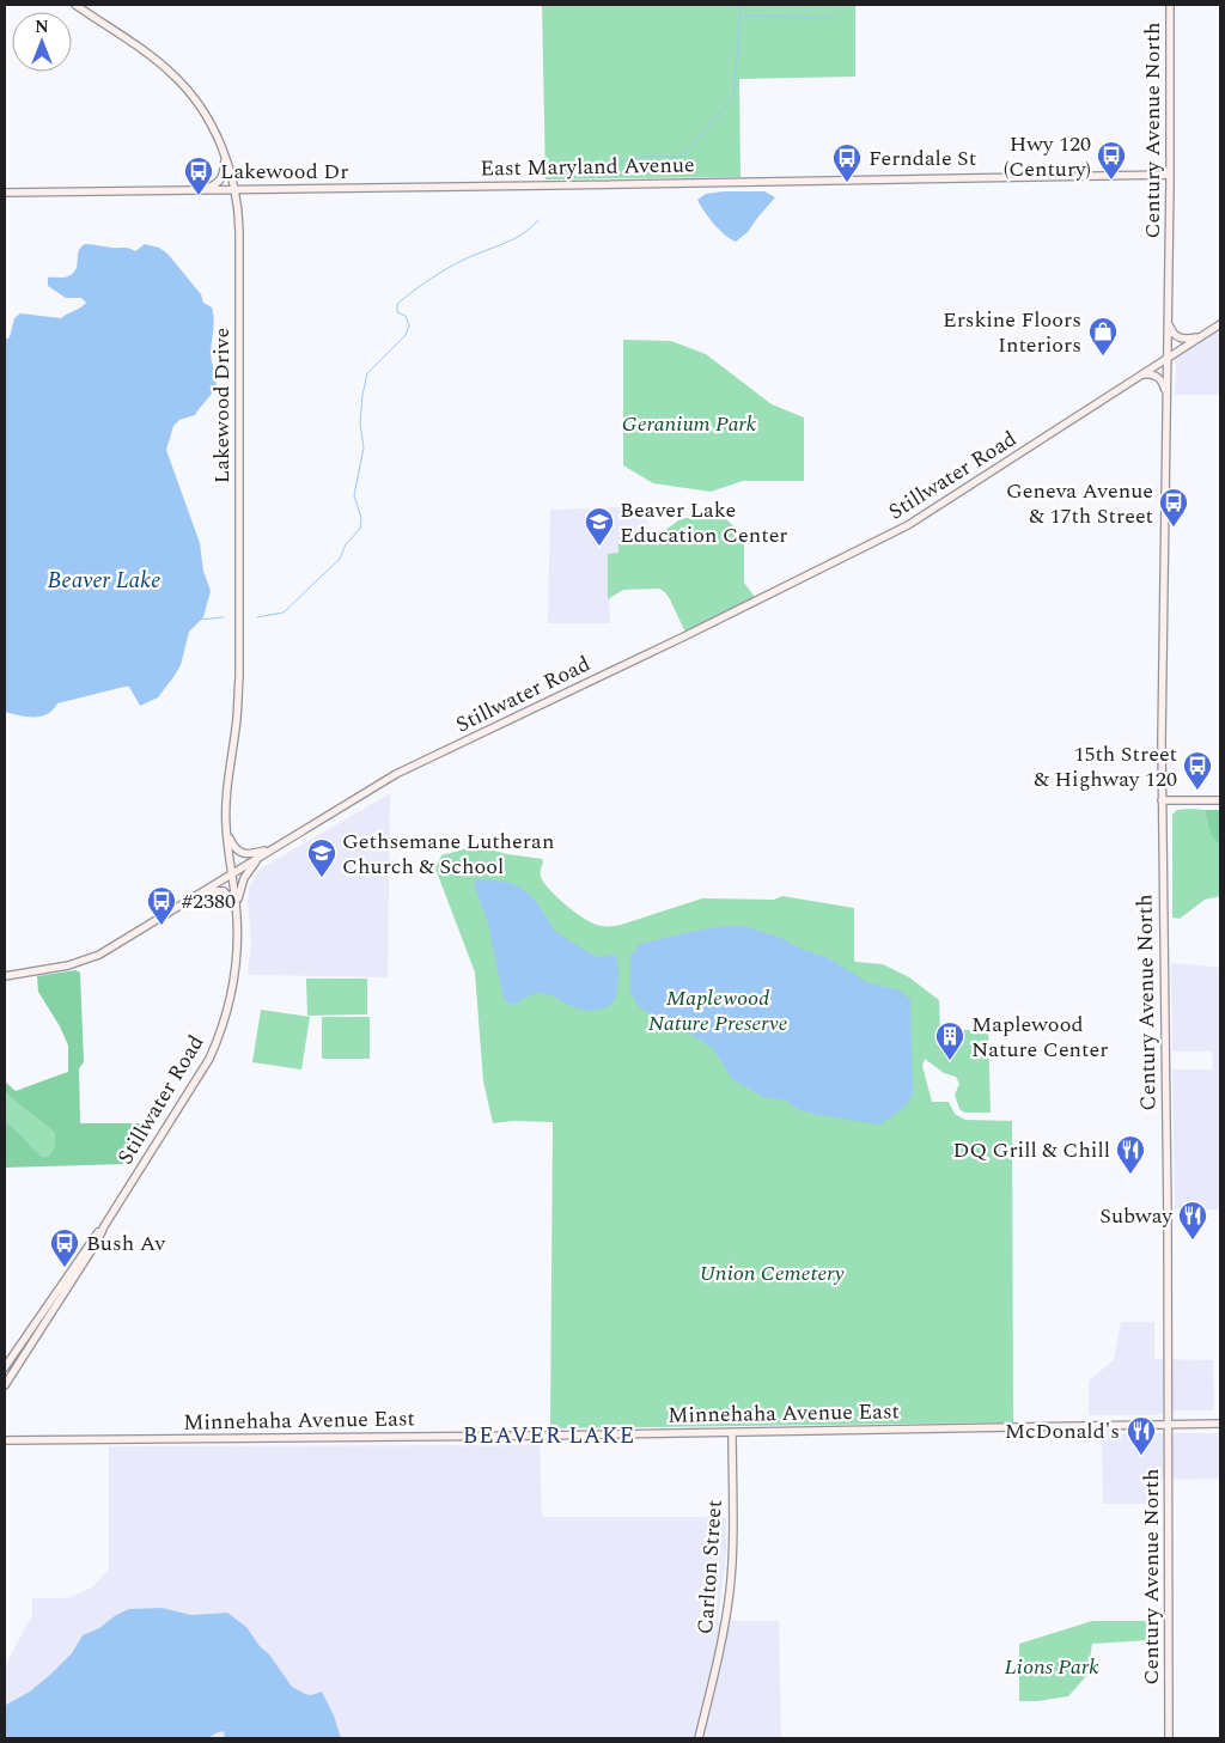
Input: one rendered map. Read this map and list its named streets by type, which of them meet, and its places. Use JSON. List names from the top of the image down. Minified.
{"streets":{"main road":["Century Avenue North","East Maryland Avenue","Lakewood Drive","Stillwater Road","Minnehaha Avenue East","Carlton Street"]},"crossings":[["Century Avenue North","East Maryland Avenue"],["Century Avenue North","Stillwater Road"],["Century Avenue North","Minnehaha Avenue East"],["East Maryland Avenue","Lakewood Drive"],["Lakewood Drive","Stillwater Road"],["Minnehaha Avenue East","Carlton Street"]],"districts":["BEAVER LAKE"],"water":["Beaver Lake"],"parks":["Geranium Park","Maplewood Nature Preserve","Union Cemetery","Lions Park"],"places":{"bus stop":["Hwy 120 (Century)","Ferndale St","Lakewood Dr","Geneva Avenue & 17th Street","15th Street & Highway 120","#2380","Bush Av"],"shop":["Erskine Floors Interiors"],"school or university":["Beaver Lake Education Center","Gethsemane Lutheran Church & School"],"building":["Maplewood Nature Center"],"restaurant":["DQ Grill & Chill","Subway","McDonald's"]},"north":"top"}
